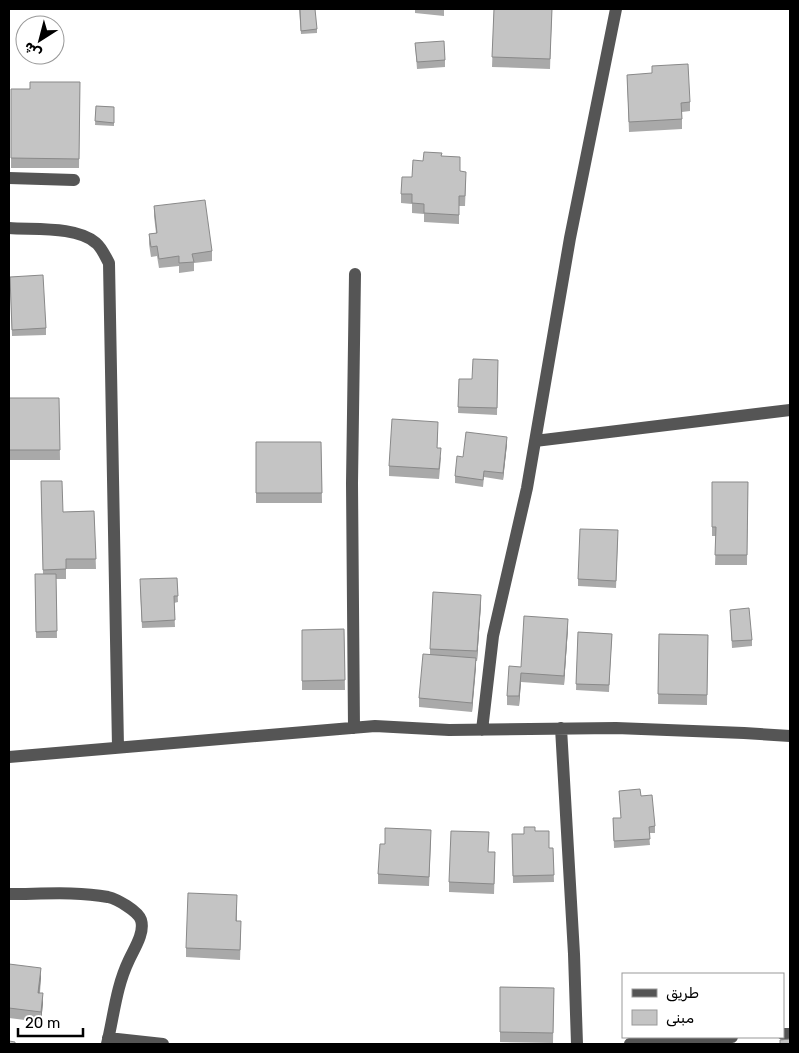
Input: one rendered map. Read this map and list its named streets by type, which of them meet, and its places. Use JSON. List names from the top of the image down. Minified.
{"legend":["طريق","مبنى"],"scale_bar":"20 m","north":"bottom left"}
